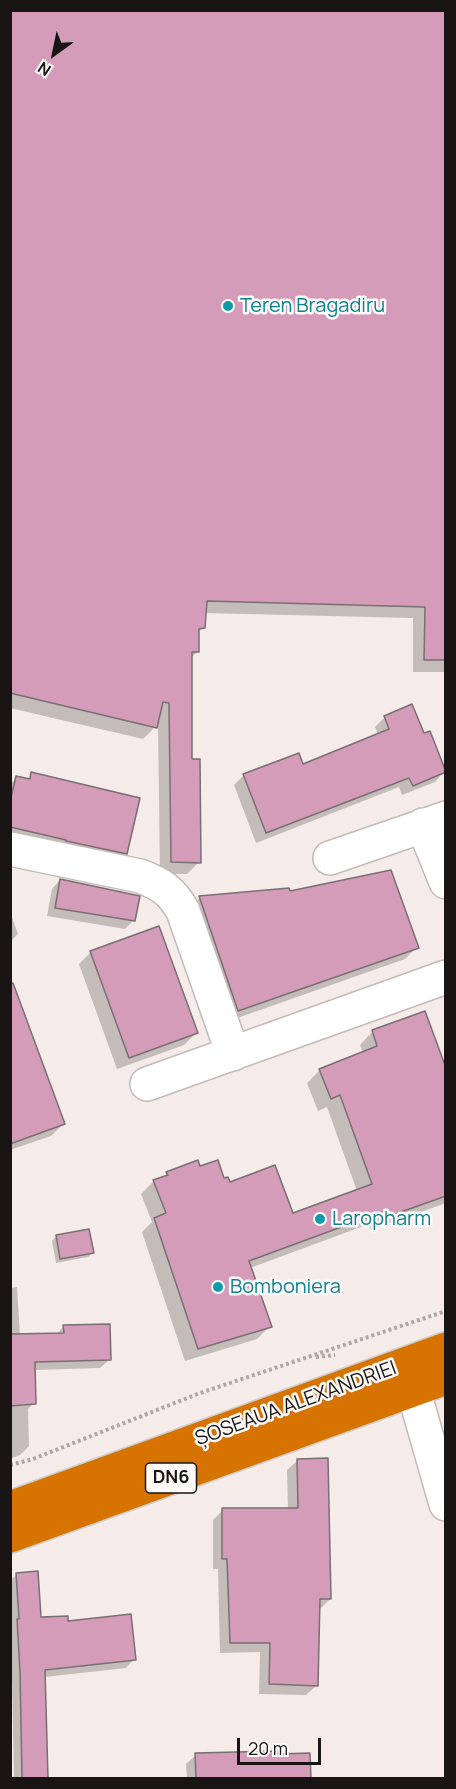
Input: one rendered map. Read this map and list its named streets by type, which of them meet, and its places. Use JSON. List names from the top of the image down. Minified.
{"streets":{"highway":["ȘOSEAUA ALEXANDRIEI","DN6"]},"places":["Teren Bragadiru","Laropharm","Bomboniera"],"scale_bar":"20 m","north":"bottom left"}
